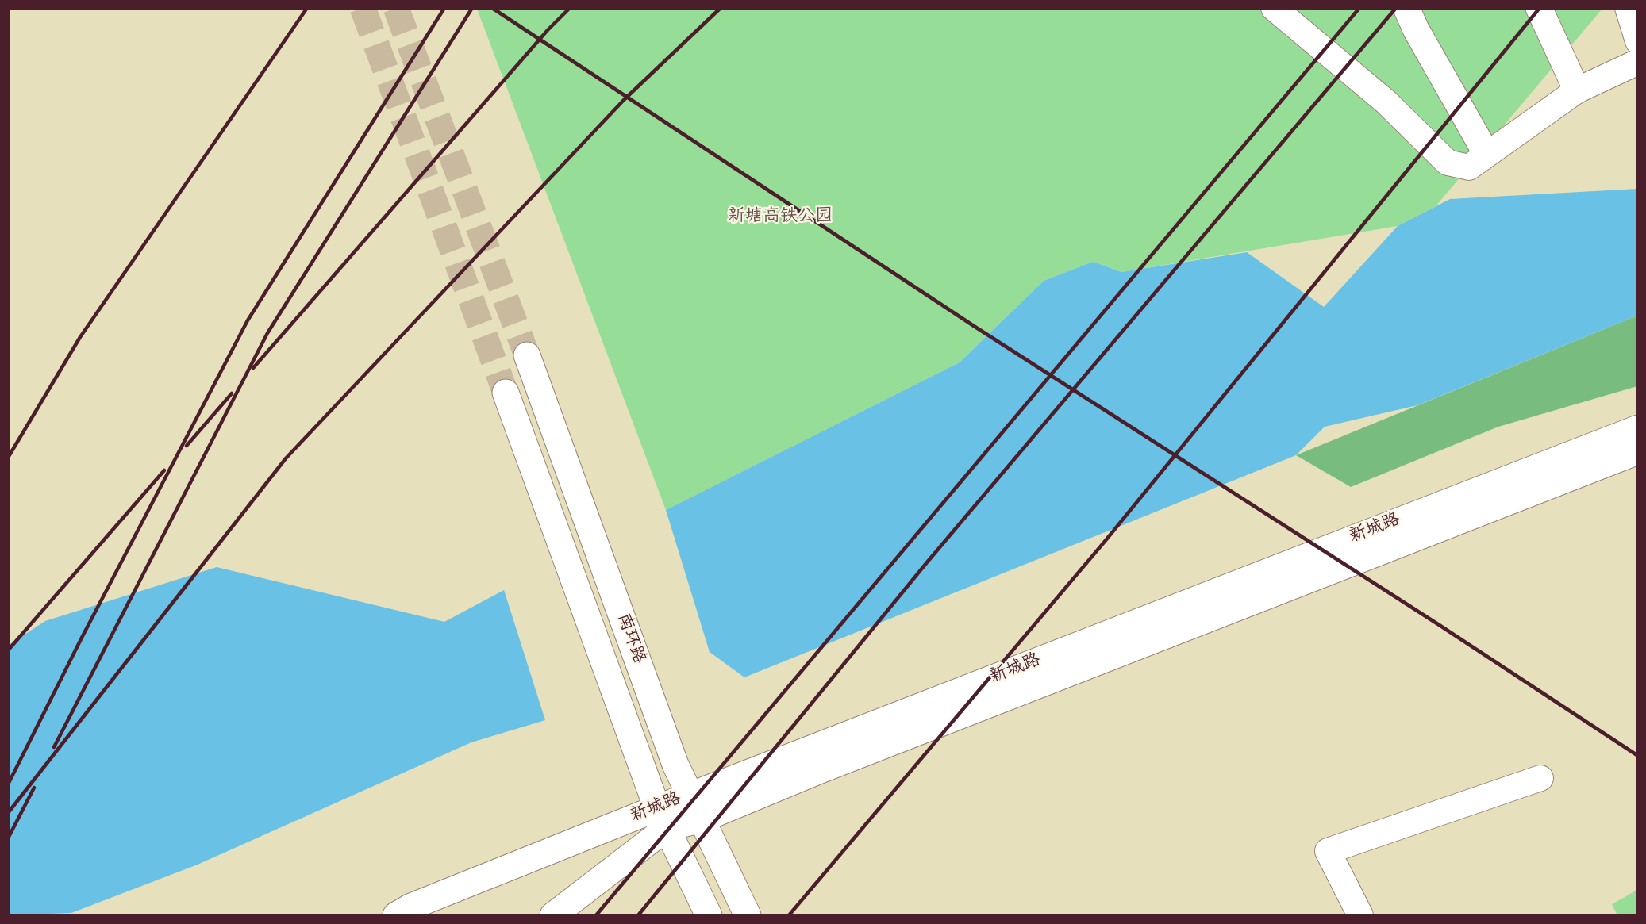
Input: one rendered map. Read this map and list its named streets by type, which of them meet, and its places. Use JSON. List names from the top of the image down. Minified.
{"streets":{"main road":["新城路","南环路"]},"crossings":[["新城路","南环路"]],"parks":["新塘高铁公园"]}
